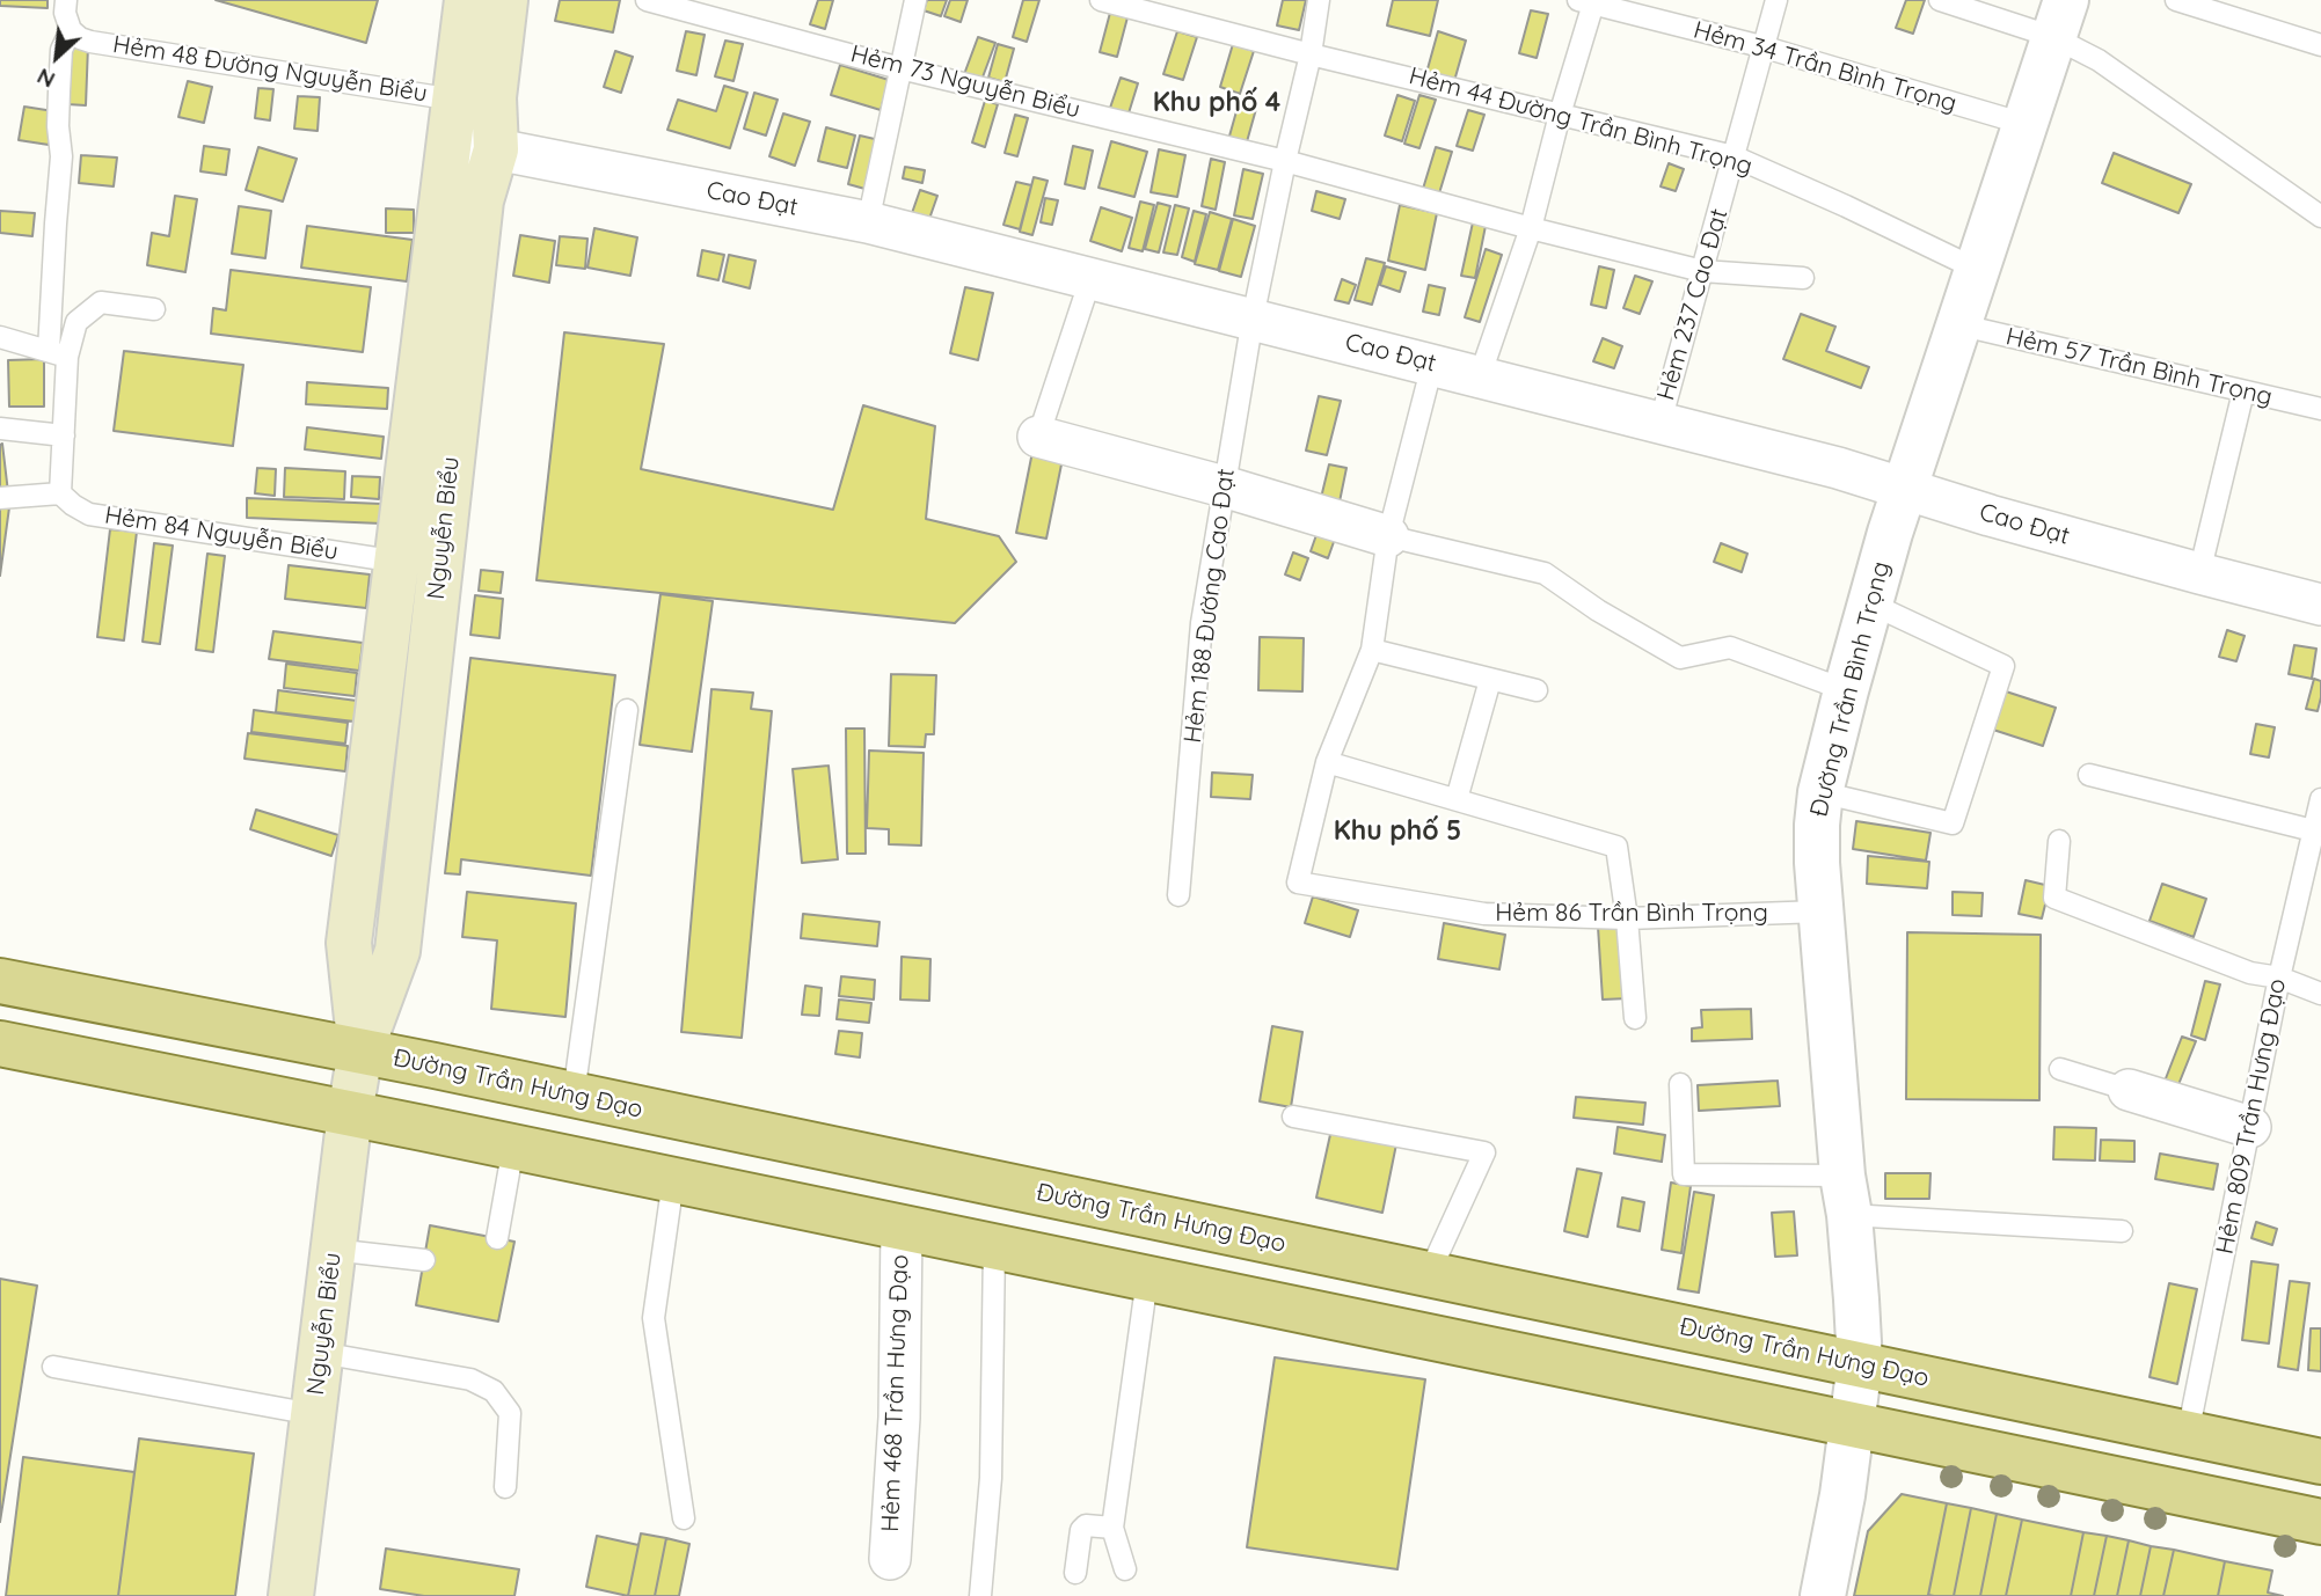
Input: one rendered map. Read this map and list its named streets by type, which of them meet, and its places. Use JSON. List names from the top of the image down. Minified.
{"streets":{"main road":["Nguyễn Biểu","Đường Trần Hưng Đạo"],"street":["Cao Đạt","Đường Trần Bình Trọng","Hẻm 468 Trần Hưng Ðạo"],"lane":["Hẻm 34 Trần Bình Trọng","Hẻm 48 Đường Nguyễn Biểu","Hẻm 73 Nguyễn Biểu","Hẻm 44 Đường Trần Bình Trọng","Hẻm 237 Cao Đạt","Hẻm 57 Trần Bình Trọng","Hẻm 84 Nguyễn Biểu","Hẻm 188 Đường Cao Đạt","Hẻm 86 Trần Bình Trọng","Hẻm 809 Trần Hưng Đạo"]},"crossings":[["Hẻm 34 Trần Bình Trọng","Hẻm 237 Cao Đạt"],["Hẻm 34 Trần Bình Trọng","Đường Trần Bình Trọng"],["Hẻm 48 Đường Nguyễn Biểu","Cao Đạt"],["Hẻm 48 Đường Nguyễn Biểu","Nguyễn Biểu"],["Hẻm 73 Nguyễn Biểu","Hẻm 237 Cao Đạt"],["Hẻm 73 Nguyễn Biểu","Hẻm 188 Đường Cao Đạt"],["Hẻm 44 Đường Trần Bình Trọng","Hẻm 237 Cao Đạt"],["Hẻm 44 Đường Trần Bình Trọng","Hẻm 188 Đường Cao Đạt"],["Hẻm 44 Đường Trần Bình Trọng","Đường Trần Bình Trọng"],["Cao Đạt","Hẻm 237 Cao Đạt"],["Cao Đạt","Nguyễn Biểu"],["Cao Đạt","Hẻm 188 Đường Cao Đạt"],["Cao Đạt","Đường Trần Bình Trọng"],["Hẻm 57 Trần Bình Trọng","Đường Trần Bình Trọng"],["Nguyễn Biểu","Hẻm 84 Nguyễn Biểu"],["Nguyễn Biểu","Đường Trần Hưng Đạo"],["Đường Trần Bình Trọng","Hẻm 86 Trần Bình Trọng"],["Đường Trần Bình Trọng","Đường Trần Hưng Đạo"],["Đường Trần Hưng Đạo","Hẻm 809 Trần Hưng Đạo"]],"districts":["Khu phố 4","Khu phố 5"],"north":"bottom left"}
